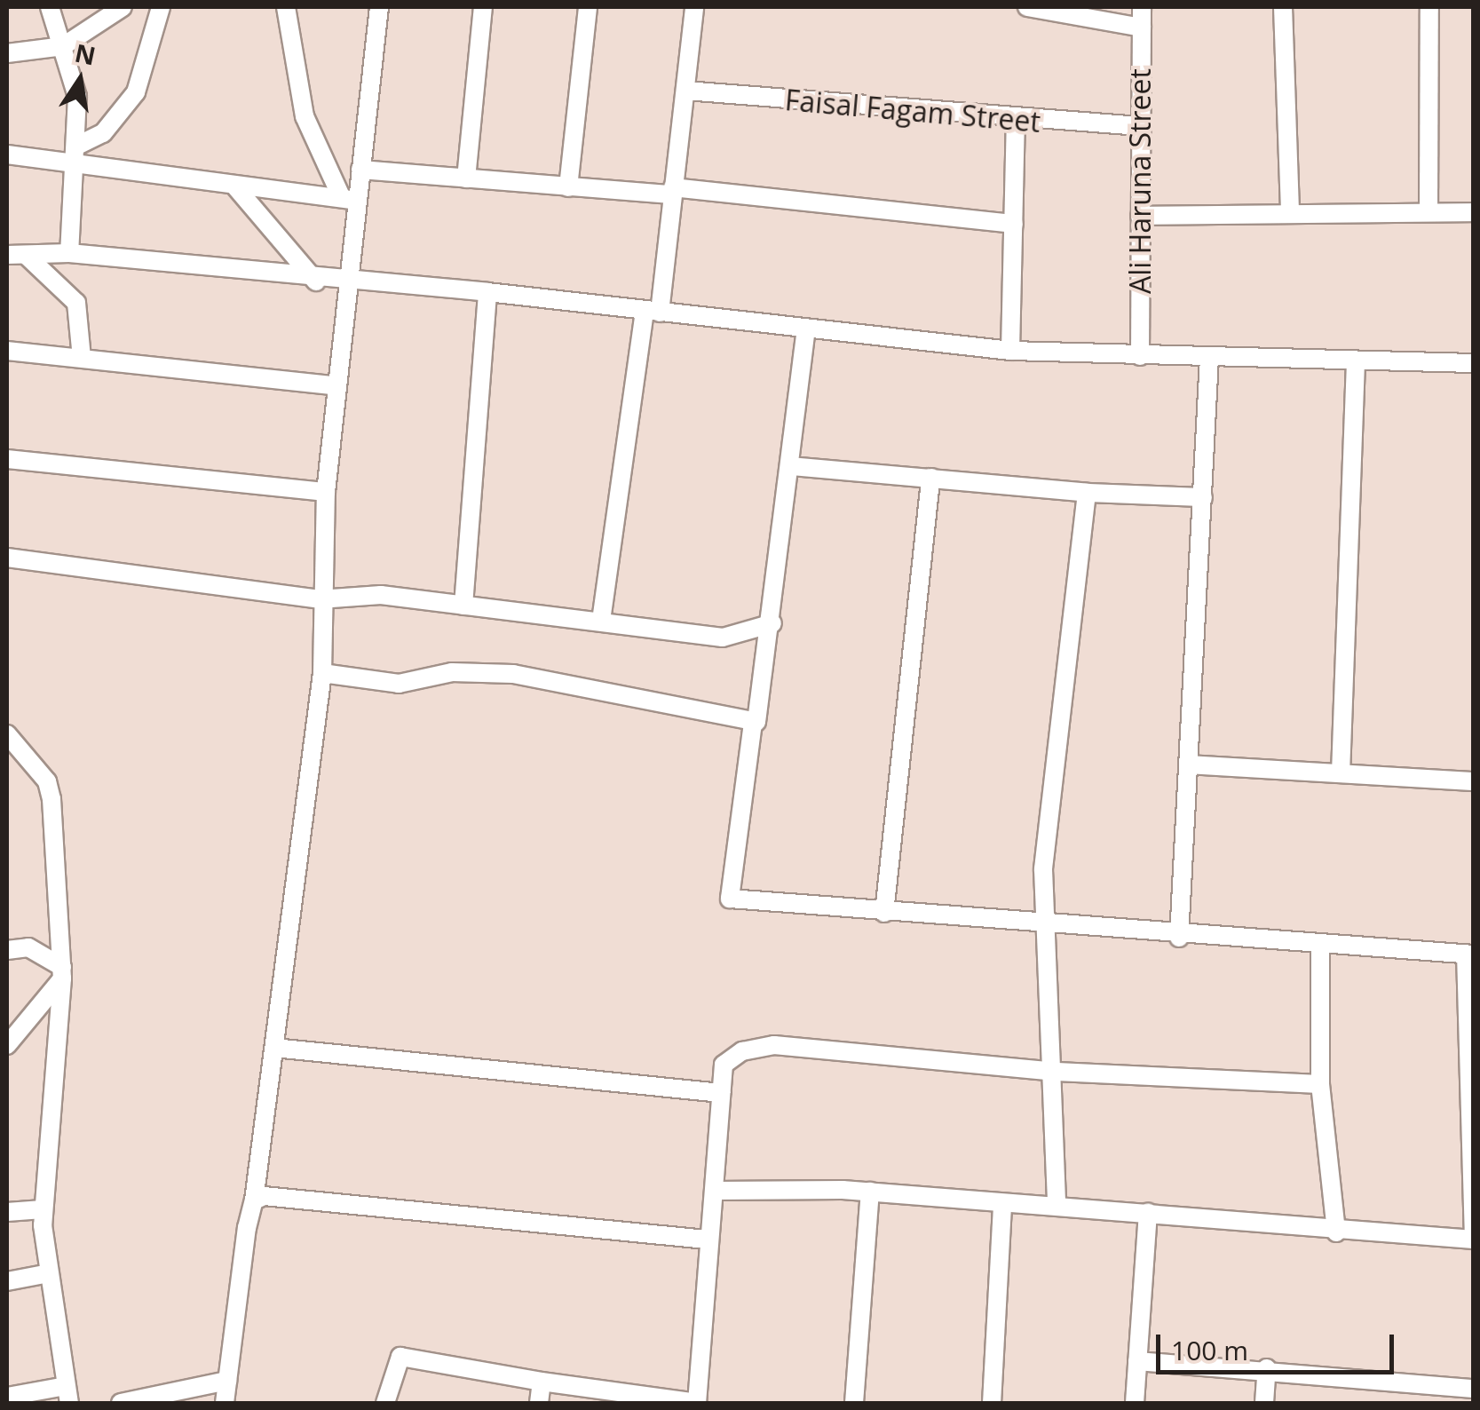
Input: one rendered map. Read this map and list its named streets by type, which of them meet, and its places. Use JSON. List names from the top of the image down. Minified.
{"streets":{"street":["Faisal Fagam Street","Ali Haruna Street"]},"crossings":[["Faisal Fagam Street","Ali Haruna Street"]],"scale_bar":"100 m","north":"top"}
